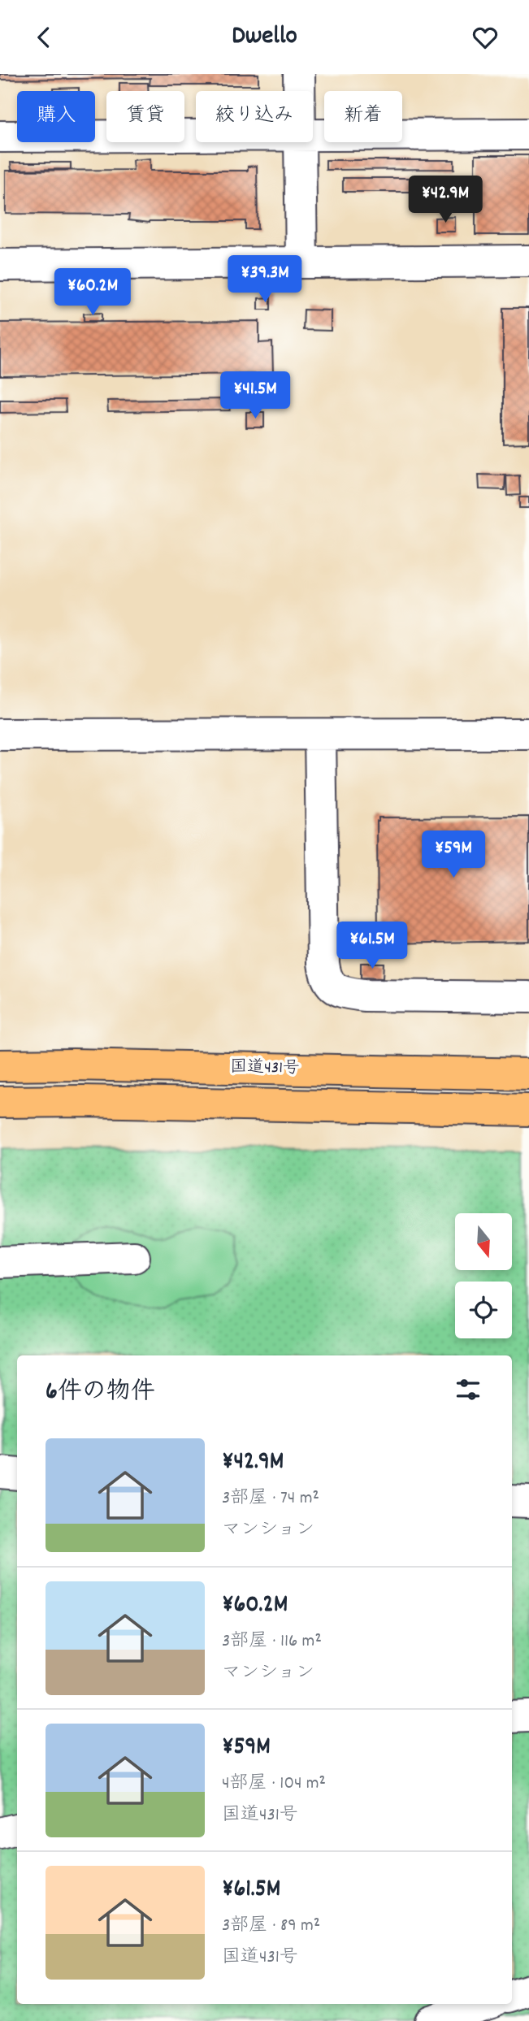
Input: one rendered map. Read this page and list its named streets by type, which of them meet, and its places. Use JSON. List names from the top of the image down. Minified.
{"streets":{"highway":["国道431号"]},"north":"bottom","page":{"header":"Dwello","chip":["購入","賃貸","絞り込み","新着"],"price":["¥42.9M","¥39.3M","¥60.2M","¥41.5M","¥59M","¥61.5M"],"heading":"6件の物件","list":[{"name":"¥42.9M","note":"3部屋 · 74 m² · マンション"},{"name":"¥60.2M","note":"3部屋 · 116 m² · マンション"},{"name":"¥59M","note":"4部屋 · 104 m² · 国道431号"},{"name":"¥61.5M","note":"3部屋 · 89 m² · 国道431号"}]}}
